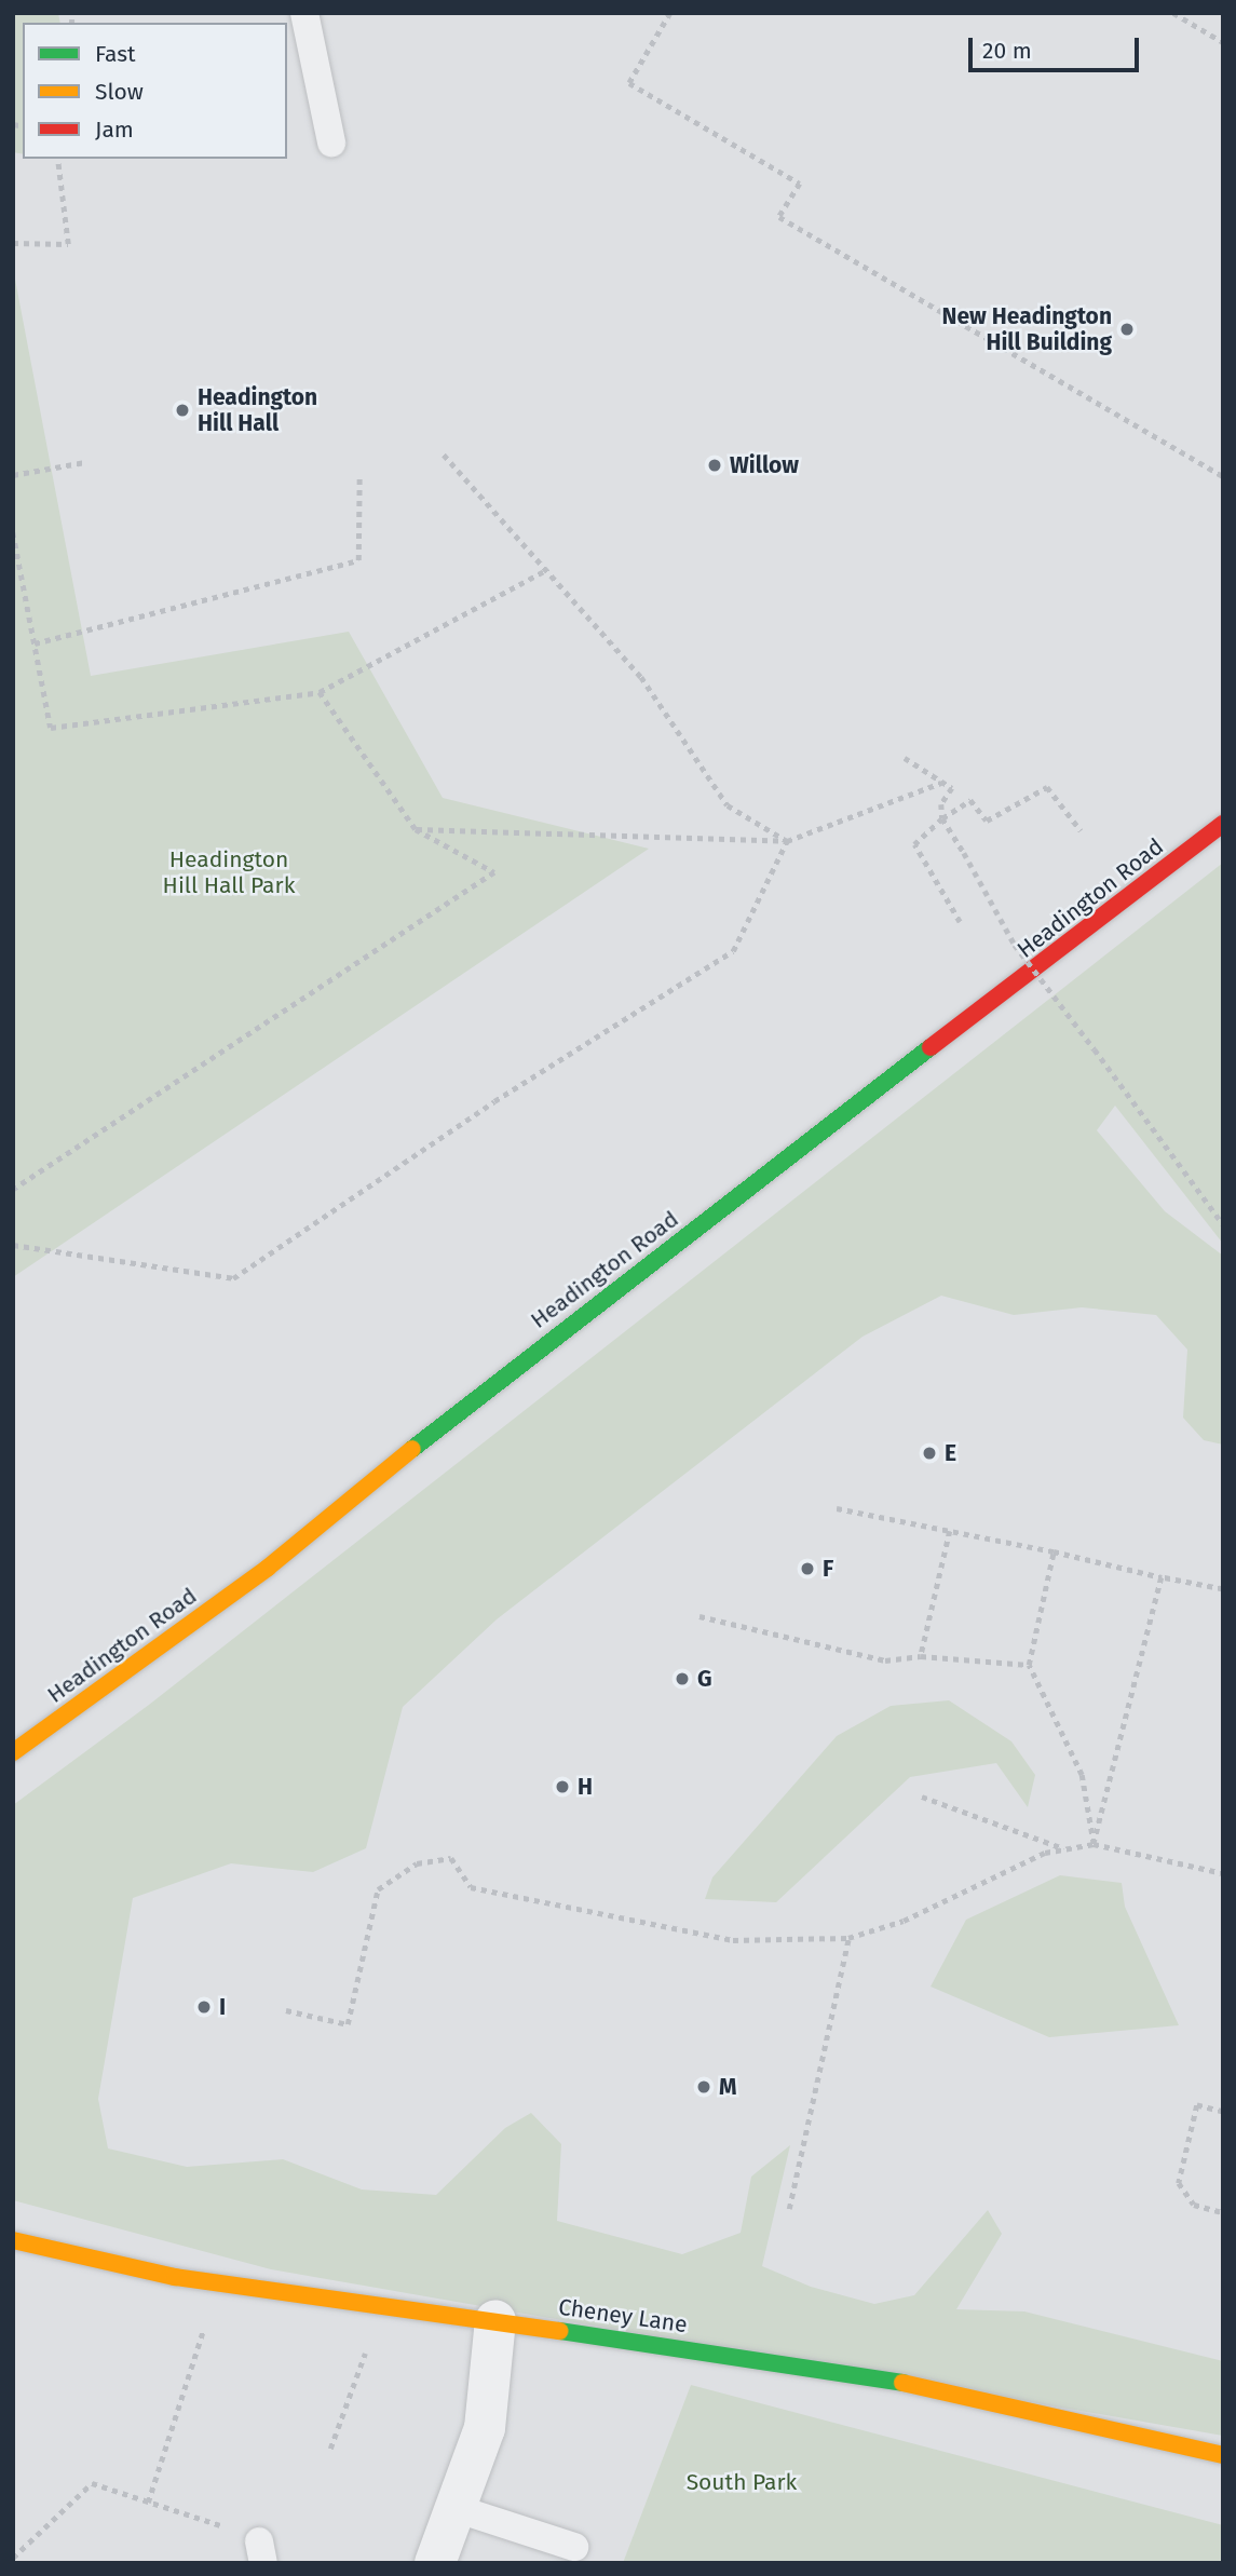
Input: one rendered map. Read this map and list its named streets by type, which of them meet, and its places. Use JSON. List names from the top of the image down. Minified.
{"streets":{"main road":["Headington Road","Cheney Lane"]},"parks":["Headington Hill Hall Park","South Park"],"places":["New Headington Hill Building","Headington Hill Hall","Willow","E","F","G","H","I","M"],"legend":["Fast","Slow","Jam"],"scale_bar":"20 m"}
